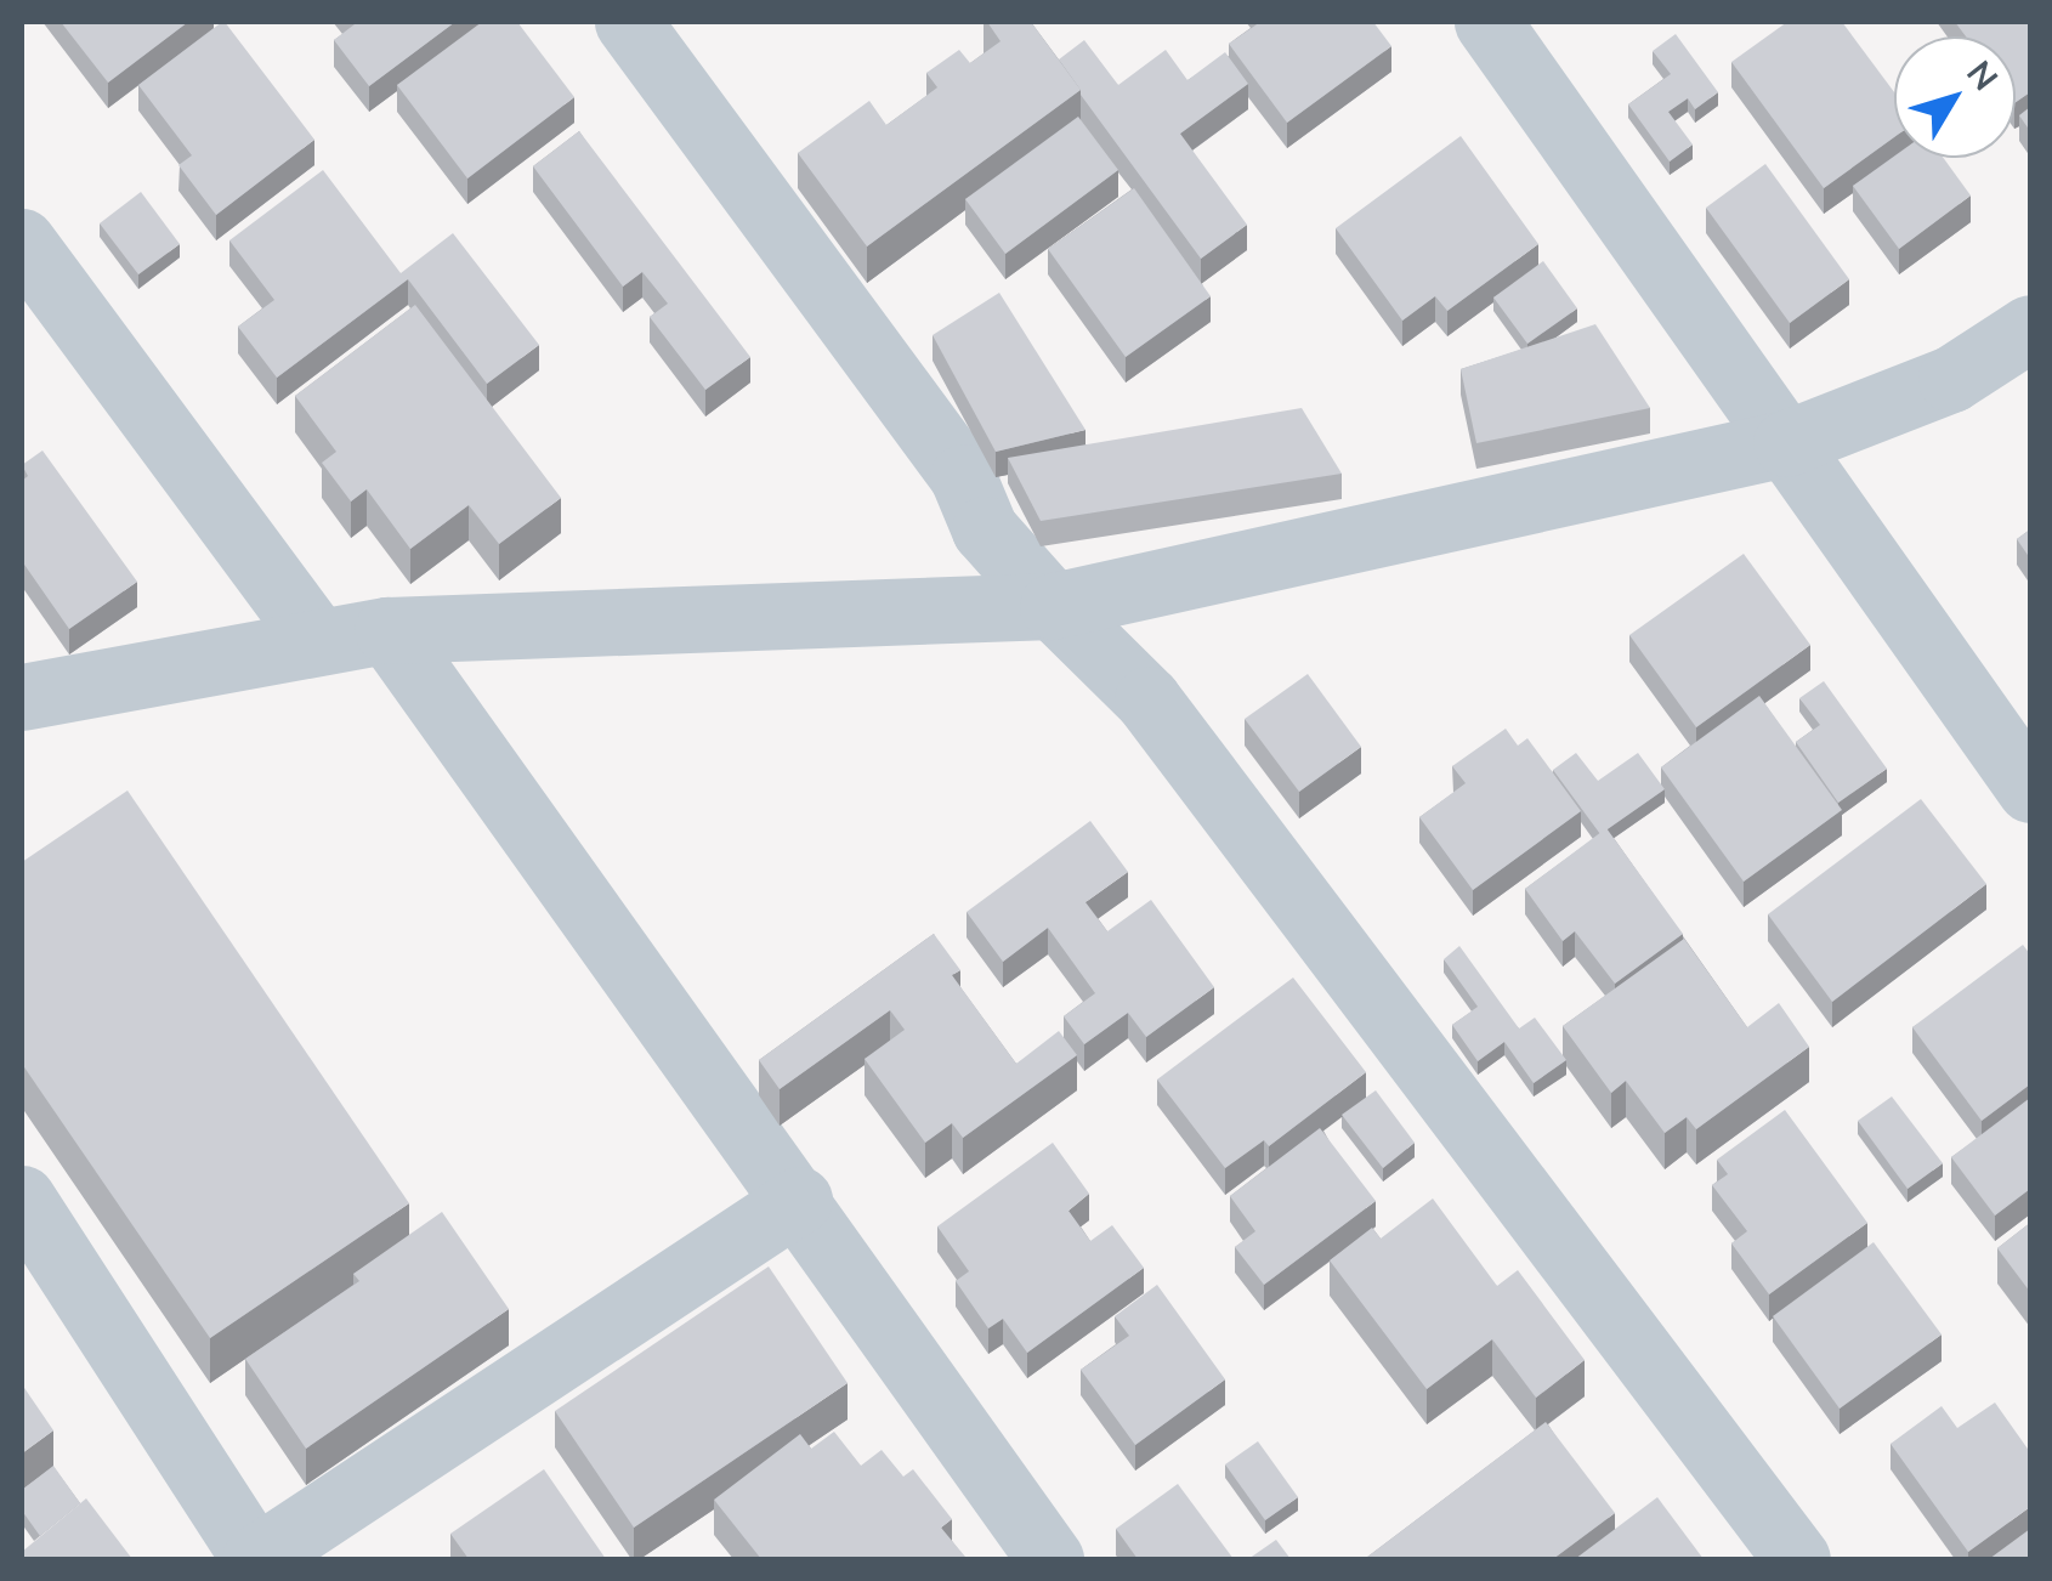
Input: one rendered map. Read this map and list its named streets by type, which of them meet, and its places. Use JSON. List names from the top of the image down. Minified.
{"north":"top right"}
